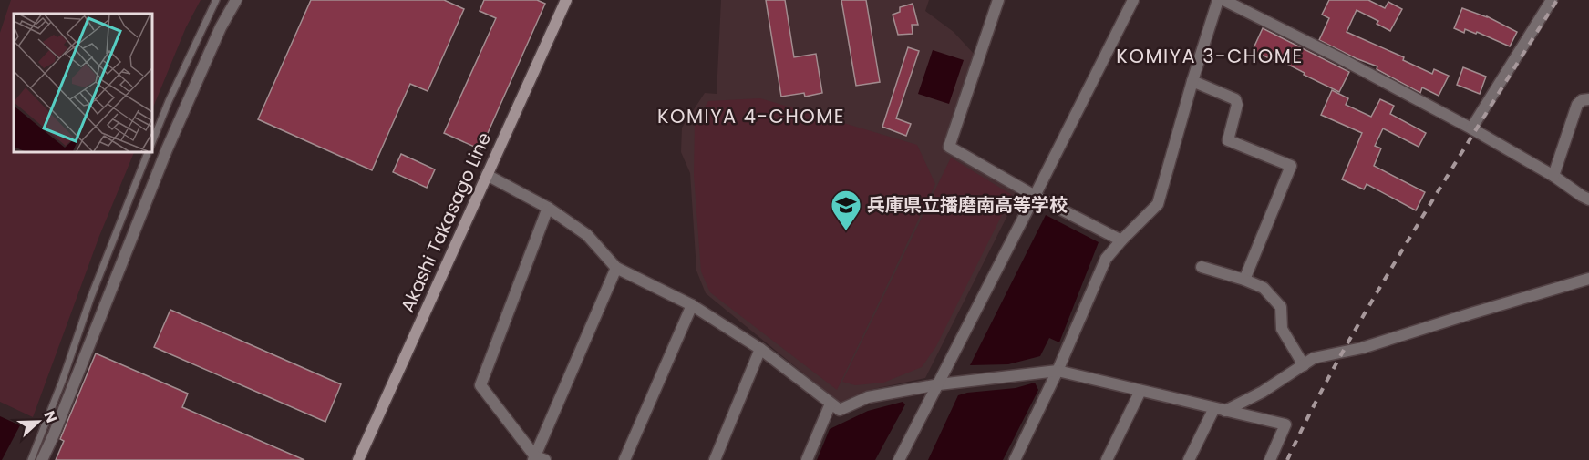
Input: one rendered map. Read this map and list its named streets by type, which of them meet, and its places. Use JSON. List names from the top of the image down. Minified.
{"streets":{"main road":["Akashi Takasago Line"]},"districts":["KOMIYA 3-CHOME","KOMIYA 4-CHOME"],"places":{"school or university":["兵庫県立播磨南高等学校"]},"north":"right"}
